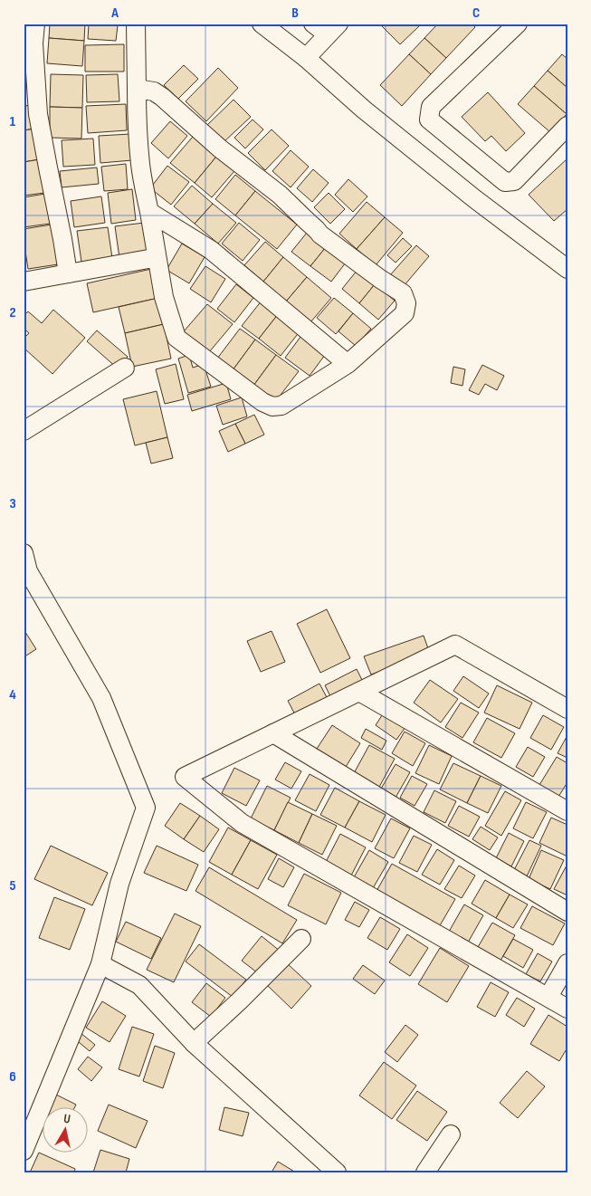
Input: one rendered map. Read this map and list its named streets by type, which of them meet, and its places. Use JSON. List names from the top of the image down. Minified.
{"north":"top","grid":{"columns":["A","B","C"],"rows":["1","2","3","4","5","6"]}}
